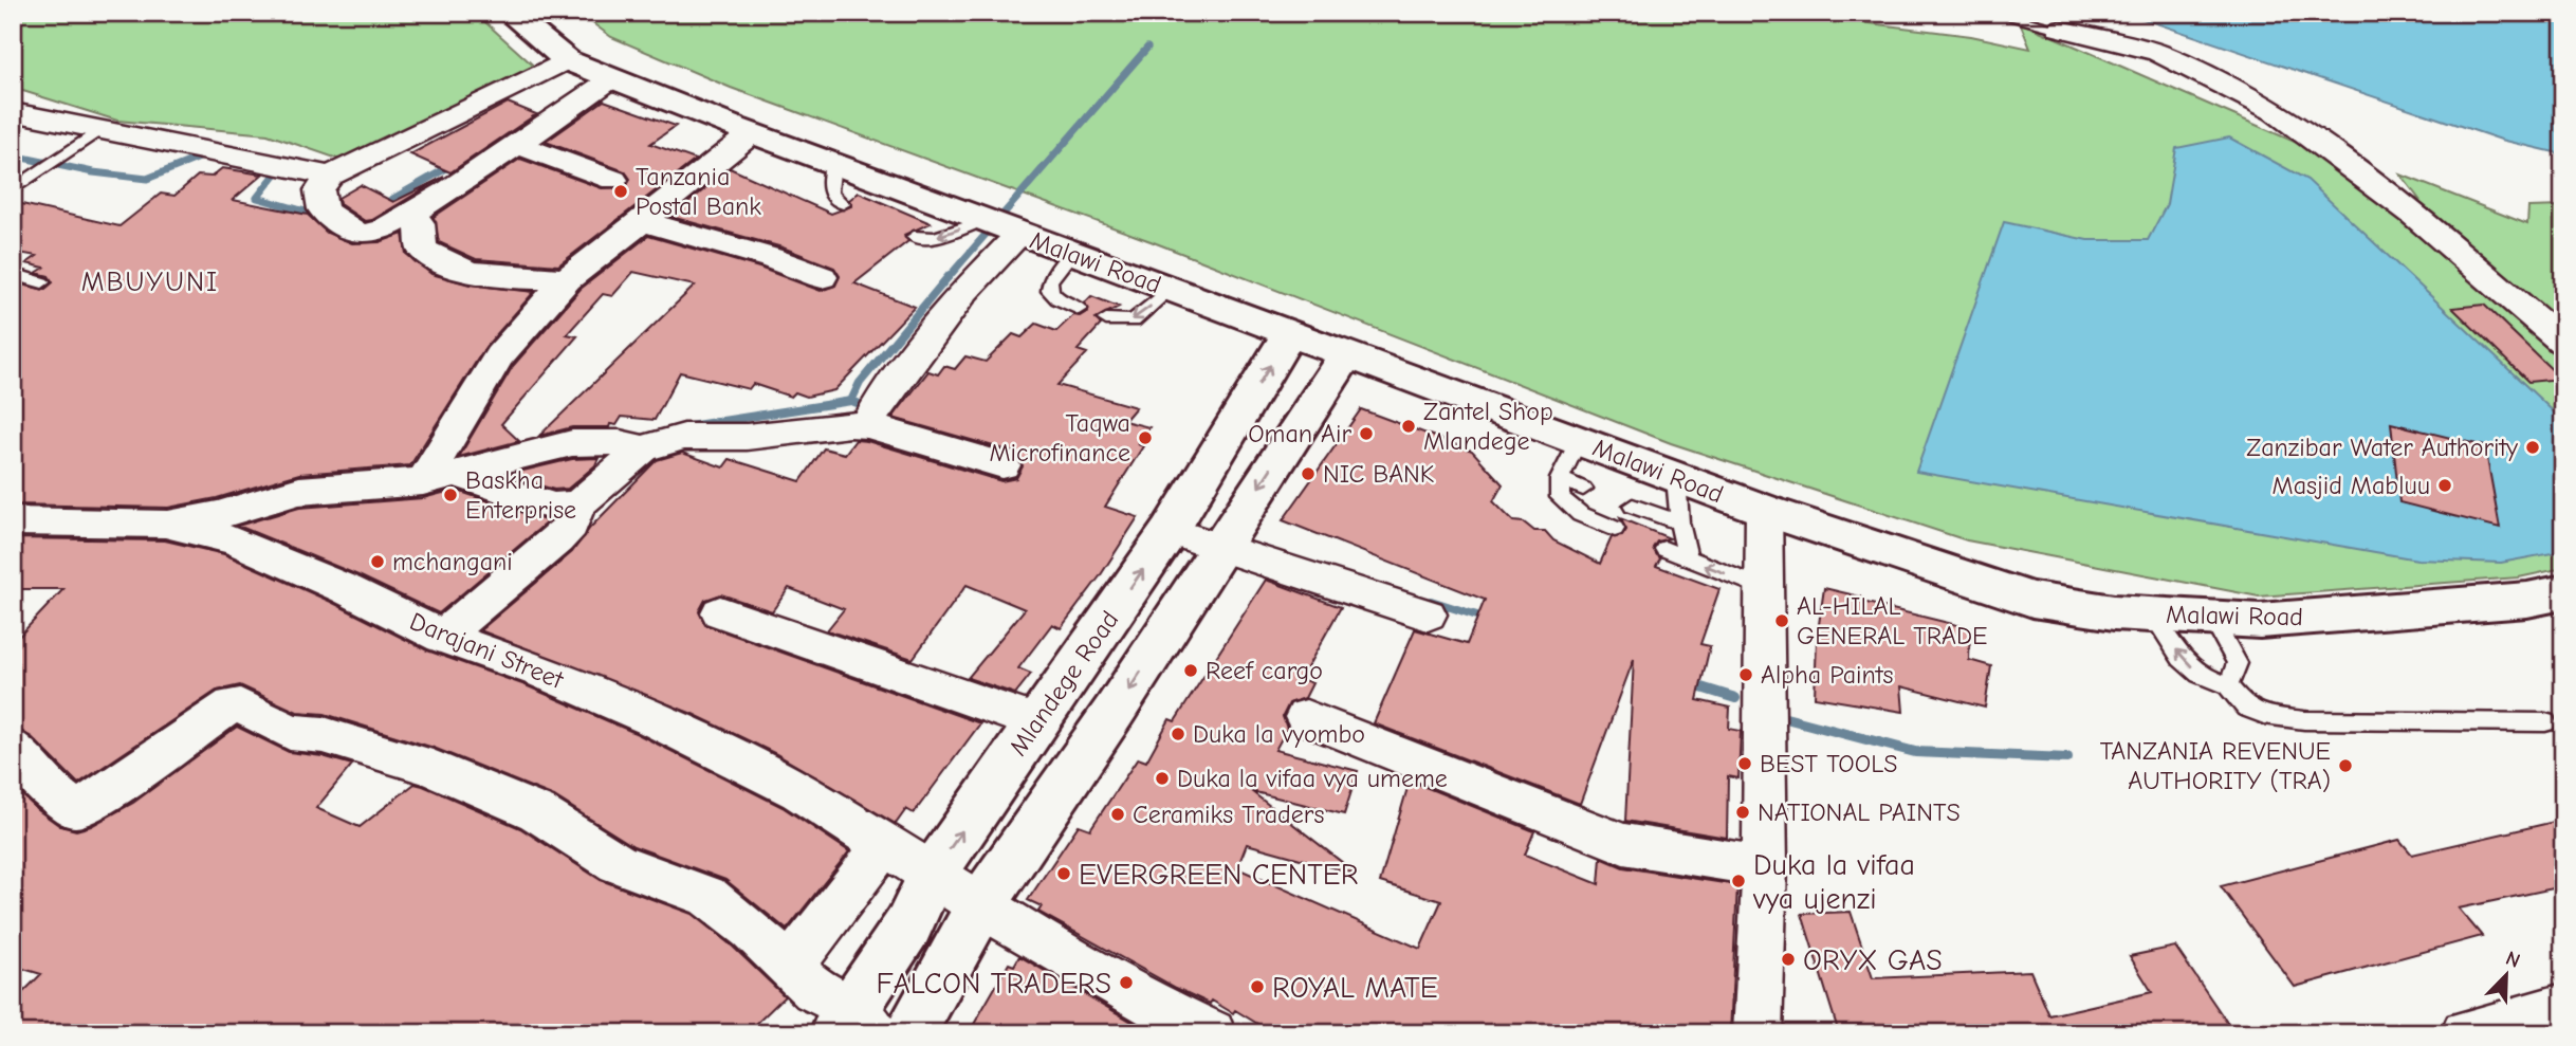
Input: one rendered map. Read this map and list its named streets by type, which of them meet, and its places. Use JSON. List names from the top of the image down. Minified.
{"streets":{"main road":["Malawi Road","Mlandege Road"],"street":["Darajani Street"]},"crossings":[["Malawi Road","Mlandege Road"],["Darajani Street","Mlandege Road"]],"districts":["MBUYUNI"],"places":["Tanzania Postal Bank","Zantel Shop Mlandege","Oman Air","Taqwa Microfinance","Zanzibar Water Authority","NIC BANK","Masjid Mabluu","Baskha Enterprise","mchangani","AL-HILAL GENERAL TRADE","Reef cargo","Alpha Paints","Duka la vyombo","BEST TOOLS","TANZANIA REVENUE AUTHORITY (TRA)","Duka la vifaa vya umeme","NATIONAL PAINTS","Ceramiks Traders","EVERGREEN CENTER","Duka la vifaa vya ujenzi","ORYX GAS","FALCON TRADERS","ROYAL MATE"],"north":"top right"}
